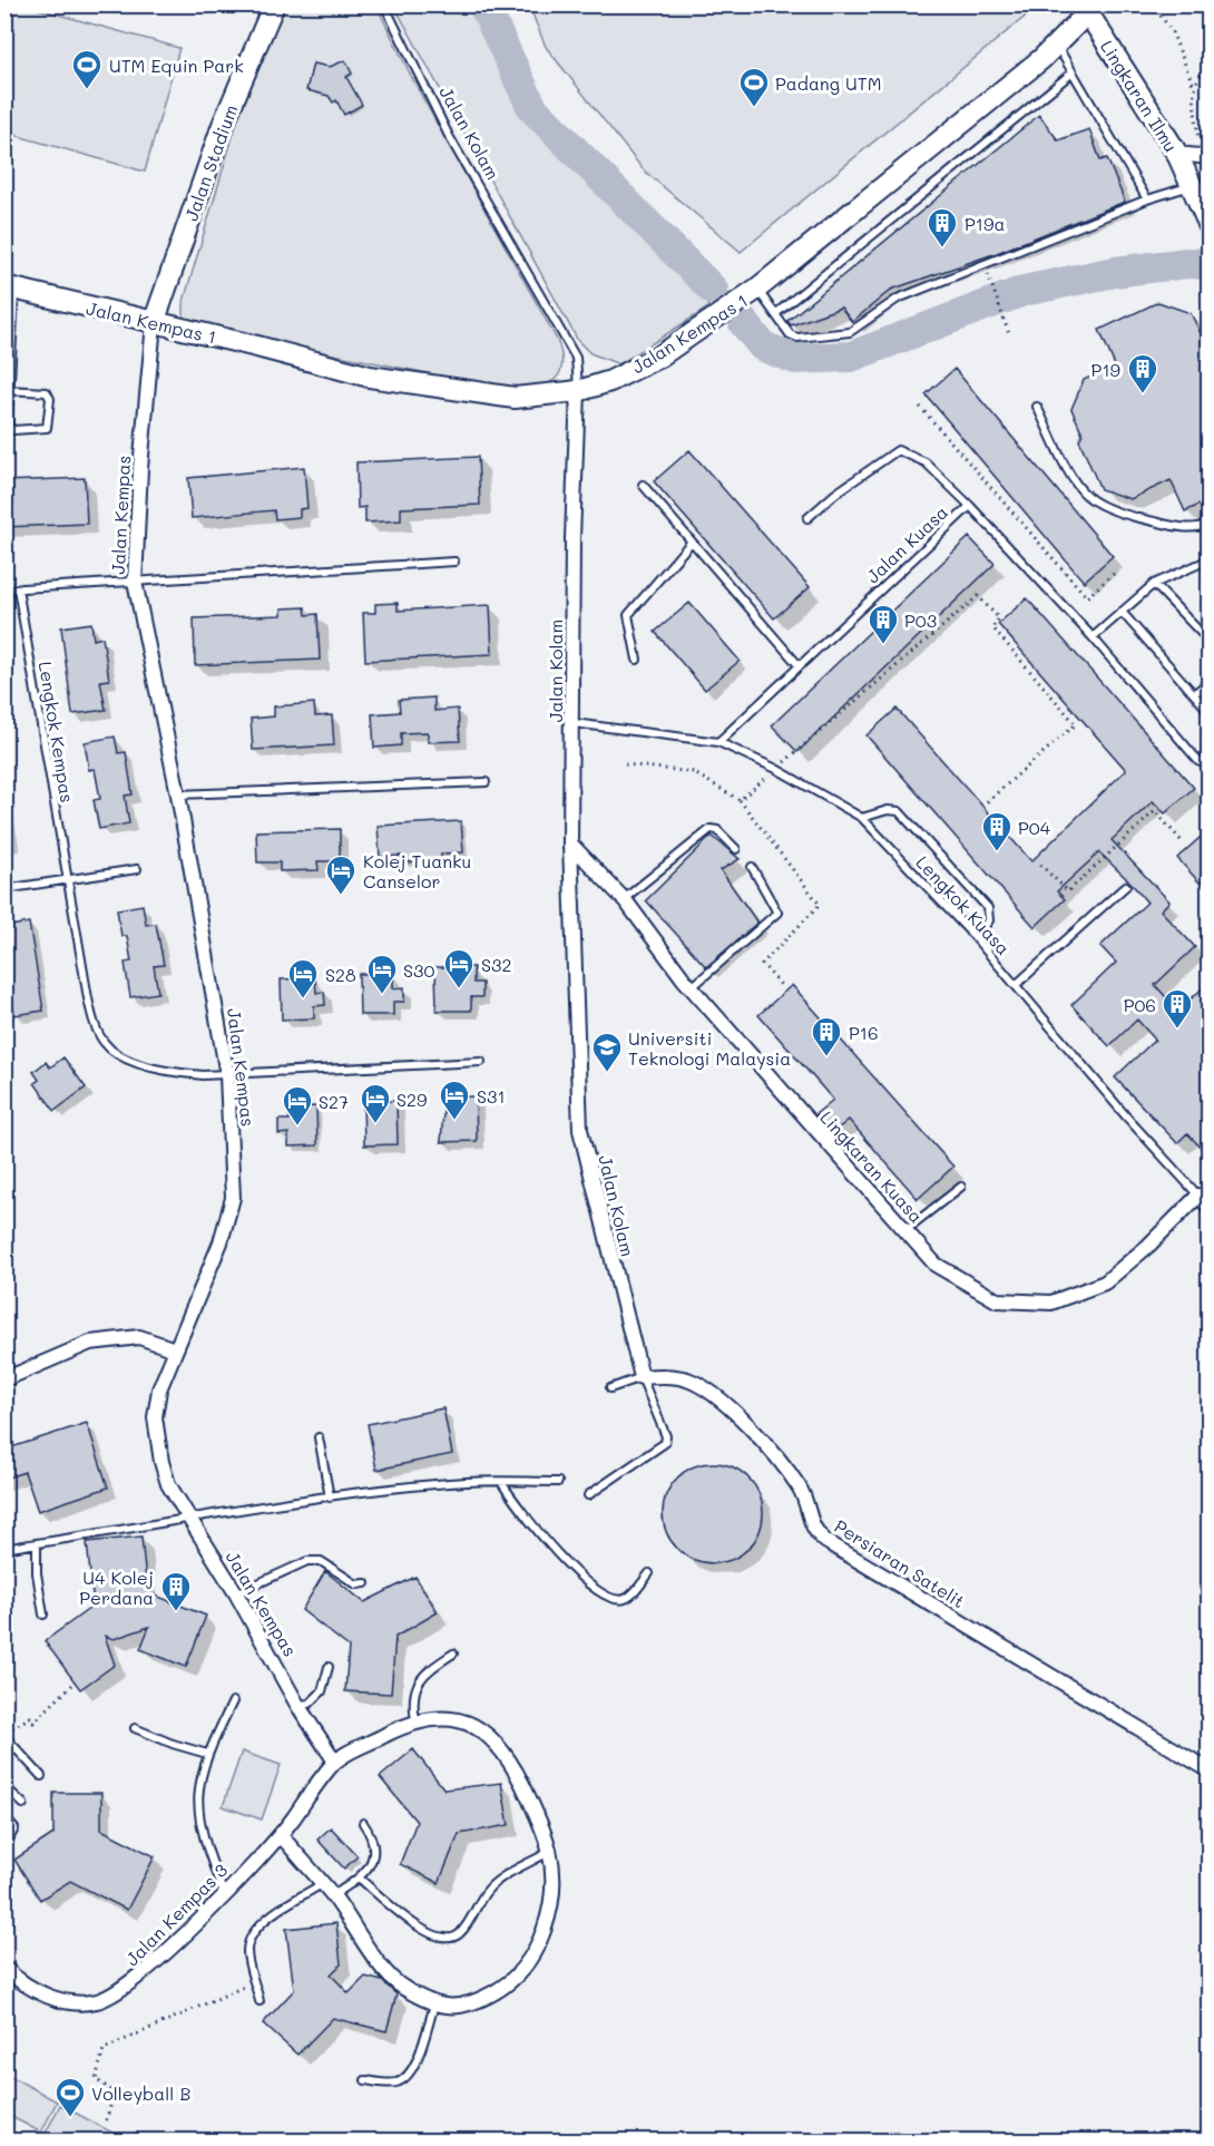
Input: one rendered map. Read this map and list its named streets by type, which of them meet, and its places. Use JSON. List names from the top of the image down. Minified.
{"streets":{"street":["Lingkaran Ilmu","Jalan Kolam","Jalan Stadium","Jalan Kempas 1","Jalan Kempas","Lingkaran Kuasa","Persiaran Satelit","Jalan Kempas 3"],"lane":["Jalan Kuasa","Lengkok Kempas","Lengkok Kuasa"]},"crossings":[["Lingkaran Ilmu","Jalan Kempas 1"],["Jalan Kolam","Jalan Kempas 1"],["Jalan Kolam","Lengkok Kuasa"],["Jalan Kolam","Lingkaran Kuasa"],["Jalan Kolam","Persiaran Satelit"],["Jalan Stadium","Jalan Kempas 1"],["Jalan Stadium","Jalan Kempas"],["Jalan Kempas 1","Jalan Kempas"],["Jalan Kempas","Lengkok Kempas"],["Jalan Kempas","Jalan Kempas 3"],["Jalan Kuasa","Lengkok Kuasa"],["Lengkok Kuasa","Lingkaran Kuasa"]],"places":{"sports":["UTM Equin Park","Padang UTM","Volleyball B"],"building":["P19a","P19","P03","P04","P06","P16","U4 Kolej Perdana"],"hotel":["Kolej Tuanku Canselor","S32","S30","S28","S31","S29","S27"],"school or university":["Universiti Teknologi Malaysia"]}}
